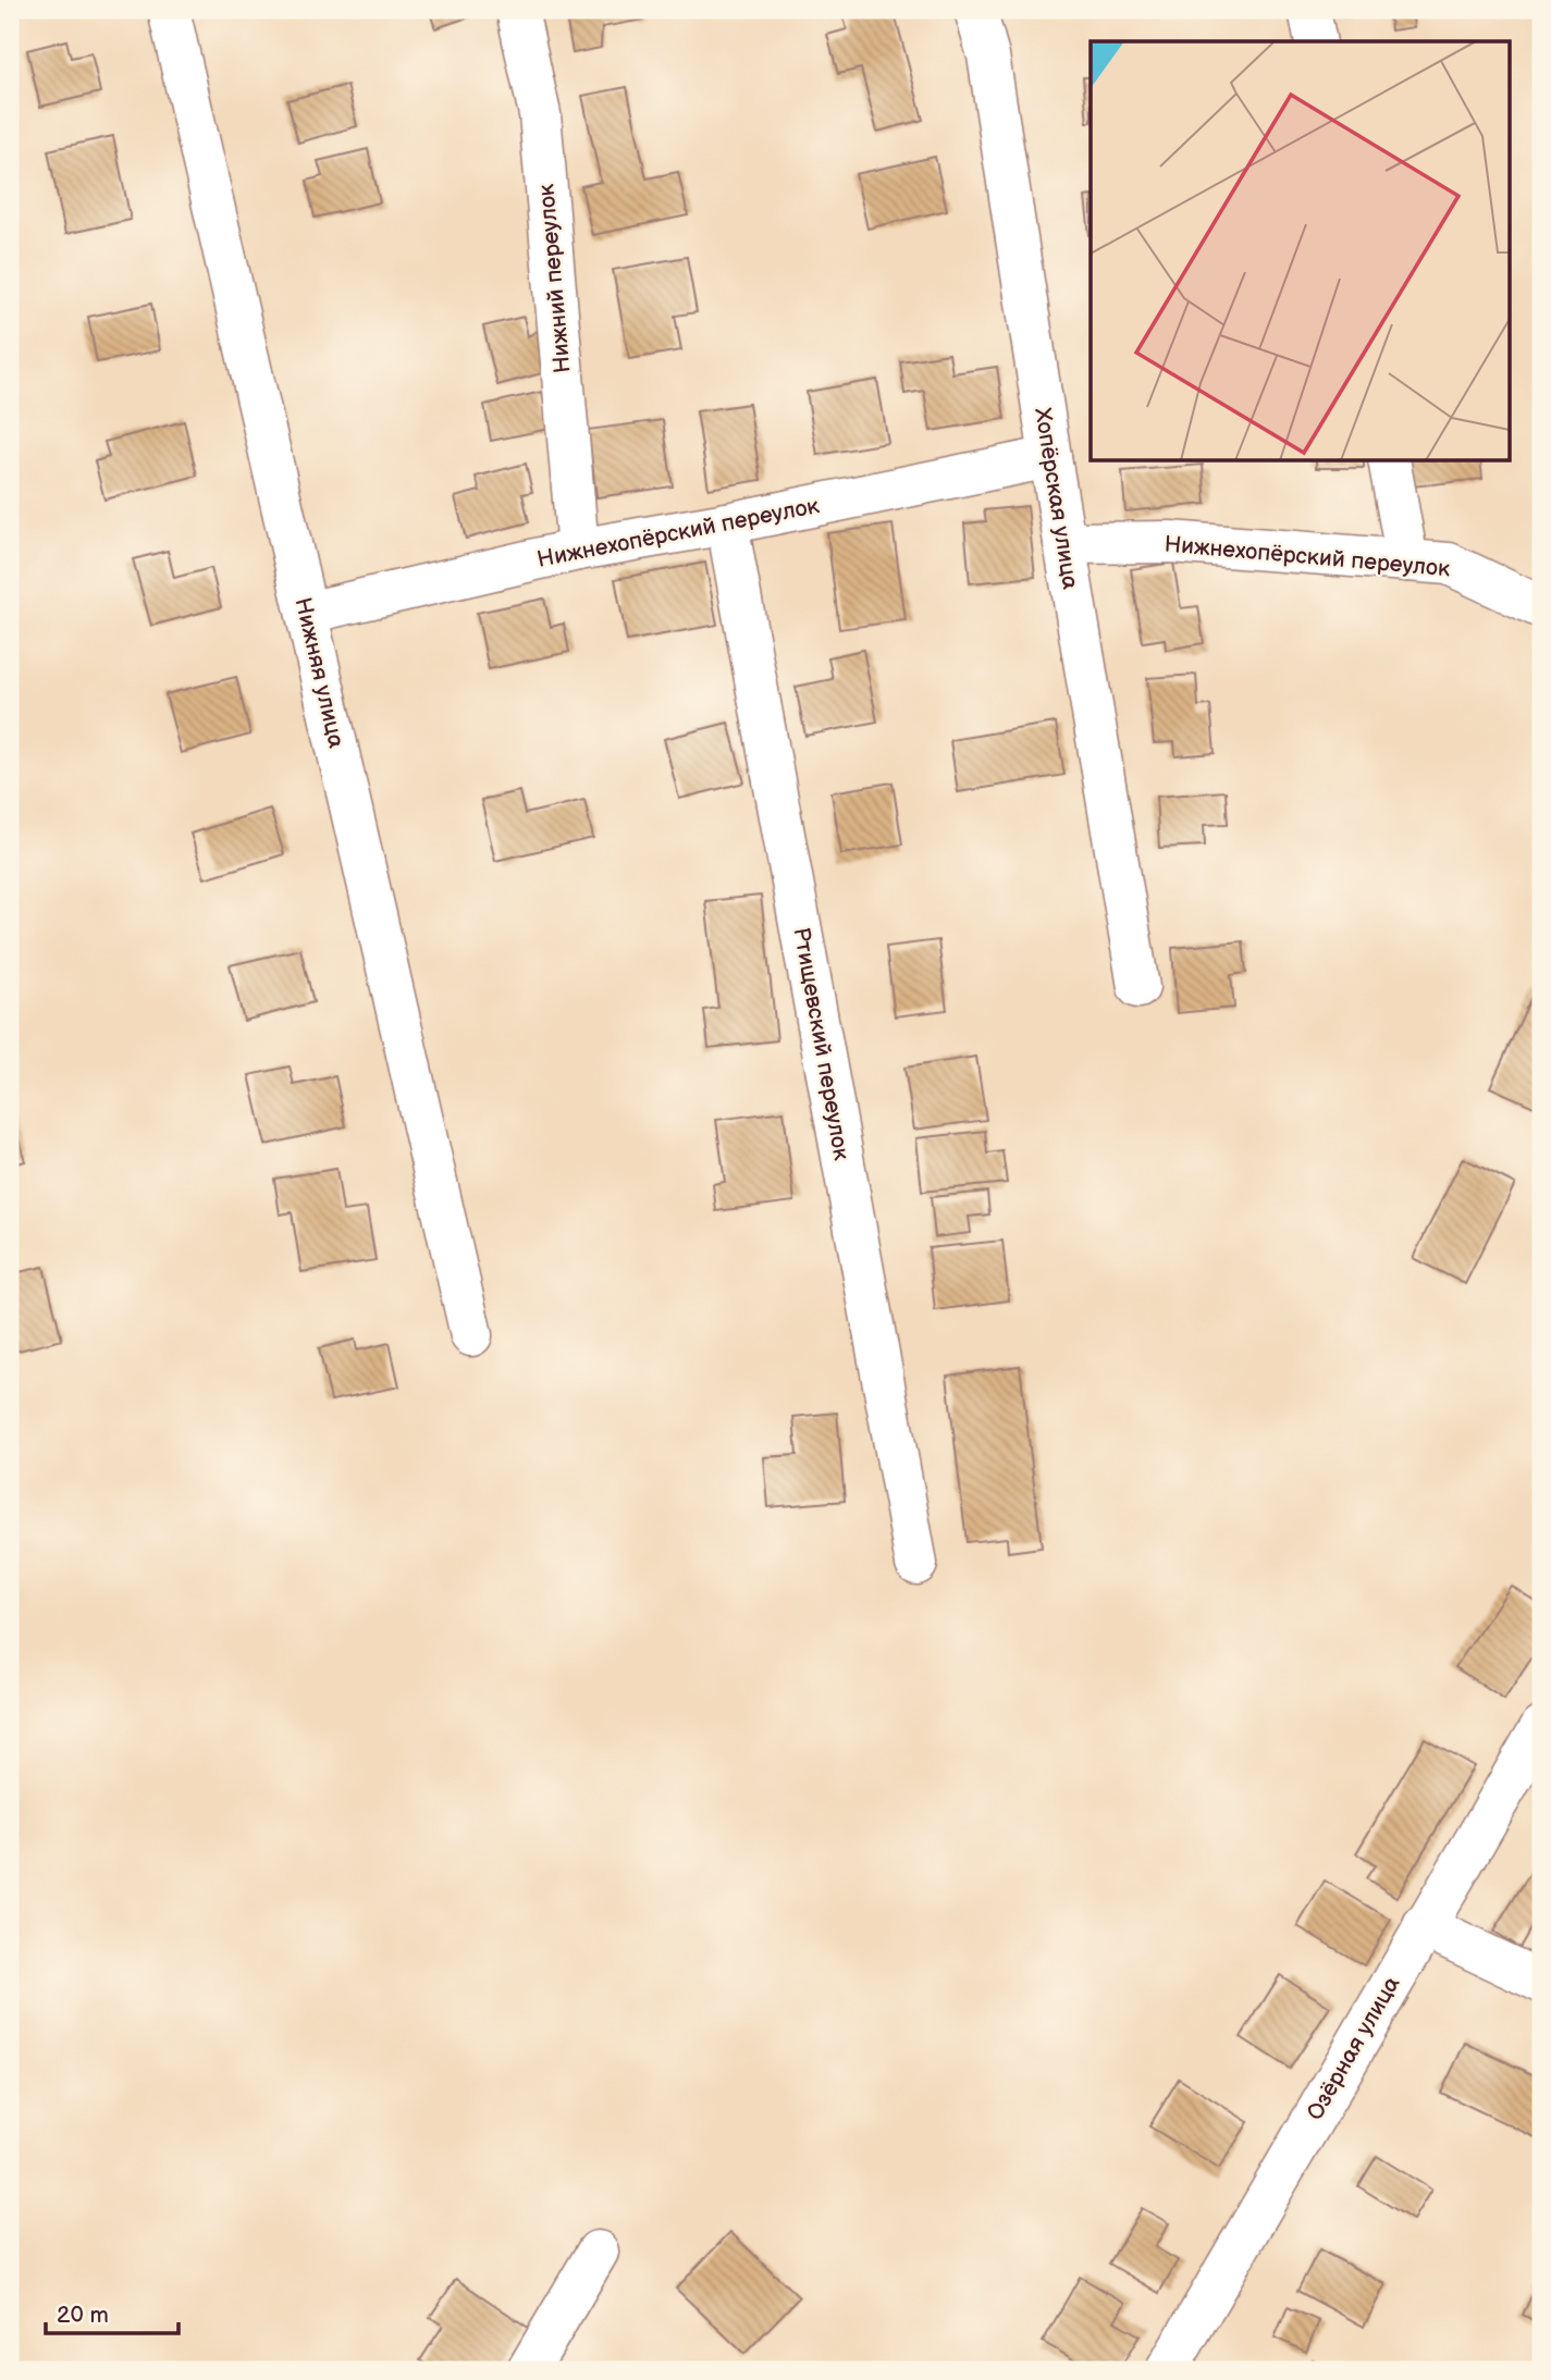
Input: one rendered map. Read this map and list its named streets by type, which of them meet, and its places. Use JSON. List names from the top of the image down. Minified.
{"streets":{"street":["Нижний переулок","Хопёрская улица","Нижнехопёрский переулок","Нижняя улица","Ртищевский переулок","Озёрная улица"]},"crossings":[["Нижний переулок","Нижнехопёрский переулок"],["Хопёрская улица","Нижнехопёрский переулок"],["Нижнехопёрский переулок","Нижняя улица"],["Нижнехопёрский переулок","Ртищевский переулок"]],"scale_bar":"20 m"}
